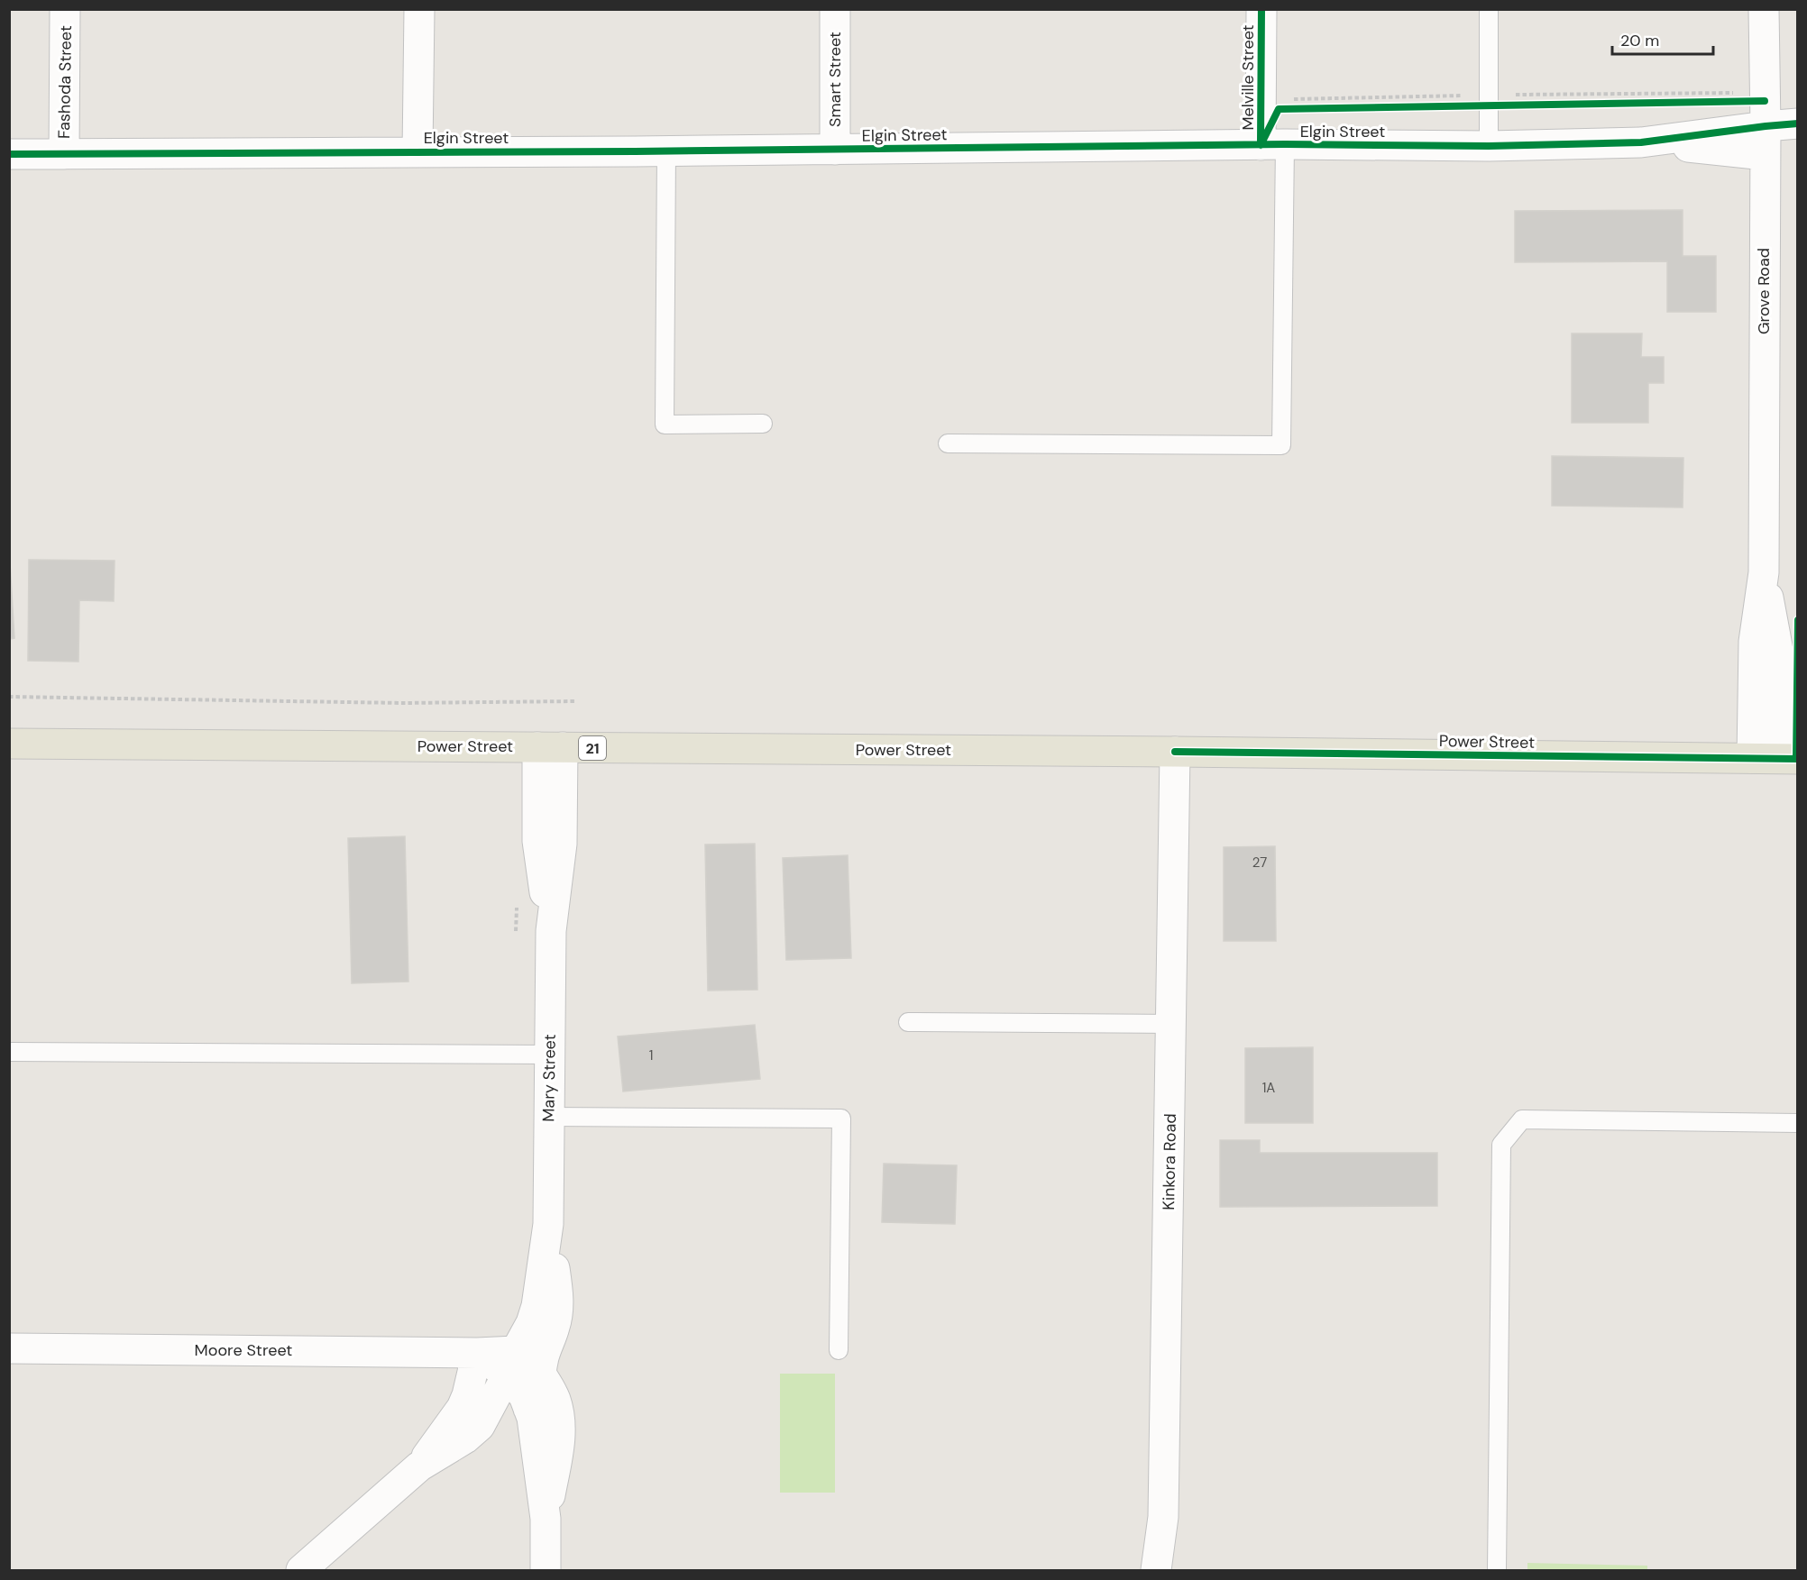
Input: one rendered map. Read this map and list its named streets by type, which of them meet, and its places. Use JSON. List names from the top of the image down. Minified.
{"streets":{"main road":["Power Street","21"],"street":["Melville Street","Smart Street","Fashoda Street","Elgin Street","Grove Road","Mary Street","Kinkora Road","Moore Street"]},"crossings":[["Melville Street","Elgin Street"],["Smart Street","Elgin Street"],["Fashoda Street","Elgin Street"],["Elgin Street","Grove Road"],["Grove Road","Power Street"],["Power Street","Mary Street"],["Power Street","Kinkora Road"],["Mary Street","Moore Street"]],"house_numbers":["27","1","1A"],"scale_bar":"20 m"}
